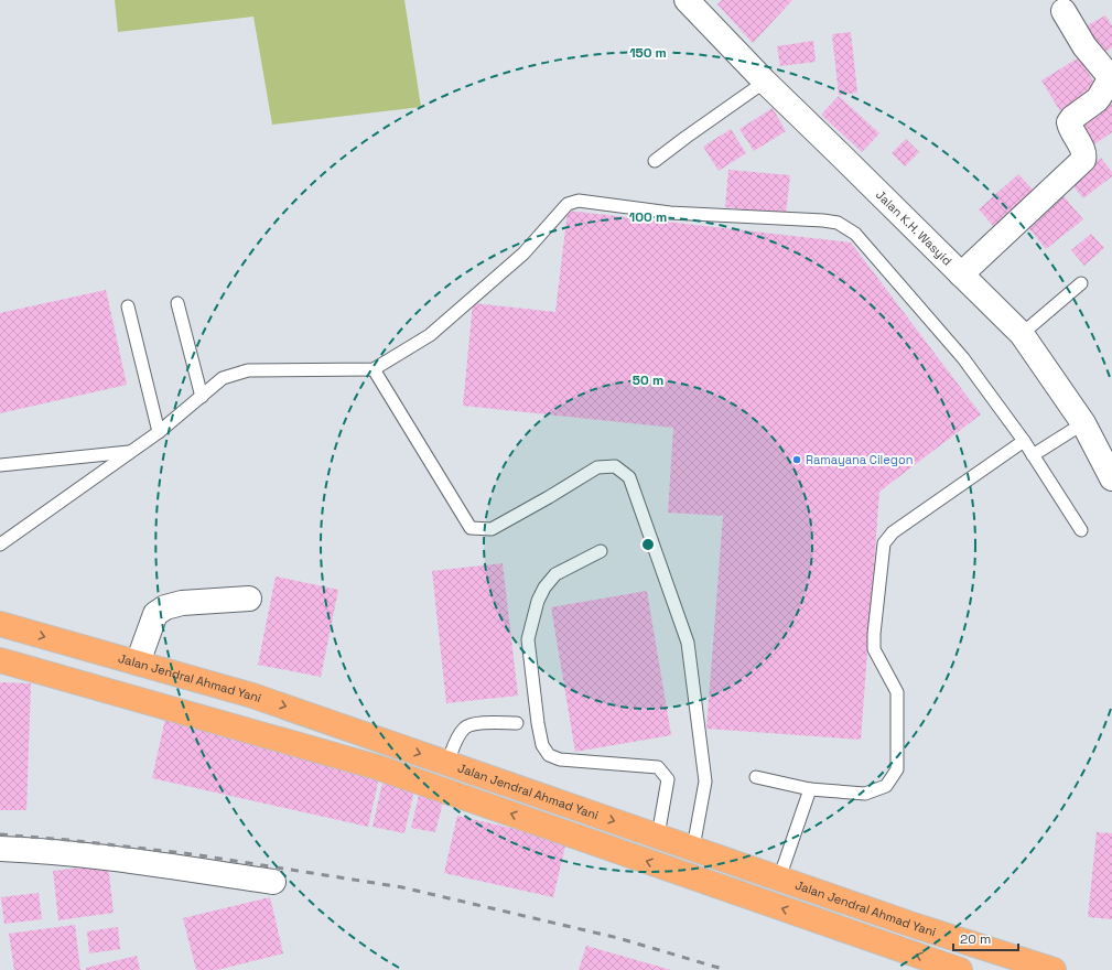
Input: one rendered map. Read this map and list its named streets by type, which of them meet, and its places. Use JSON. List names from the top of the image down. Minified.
{"streets":{"highway":["Jalan Jendral Ahmad Yani"],"street":["Jalan K.H. Wasyid"]},"places":["Ramayana Cilegon"],"scale_bar":"20 m","rings":["150 m","100 m","50 m"]}
